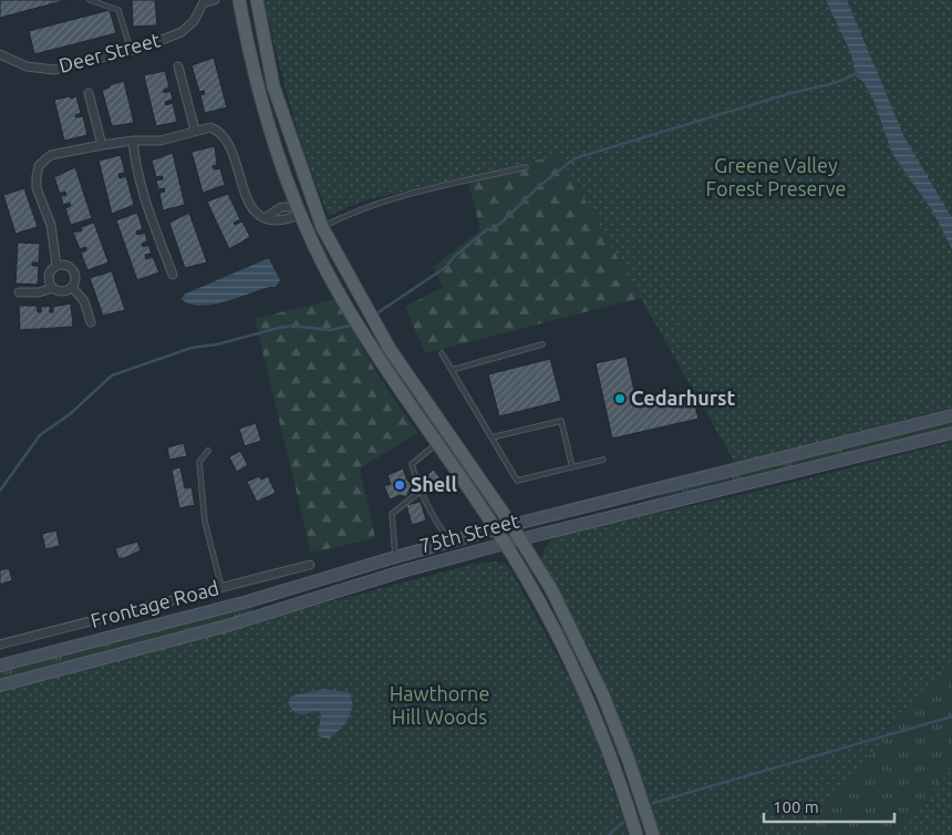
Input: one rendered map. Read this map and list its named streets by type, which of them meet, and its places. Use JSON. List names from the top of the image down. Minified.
{"streets":{"main road":["75th Street"],"street":["Deer Street","Frontage Road"]},"parks":["Greene Valley Forest Preserve","Hawthorne Hill Woods"],"places":["Cedarhurst","Shell"],"scale_bar":"100 m"}
